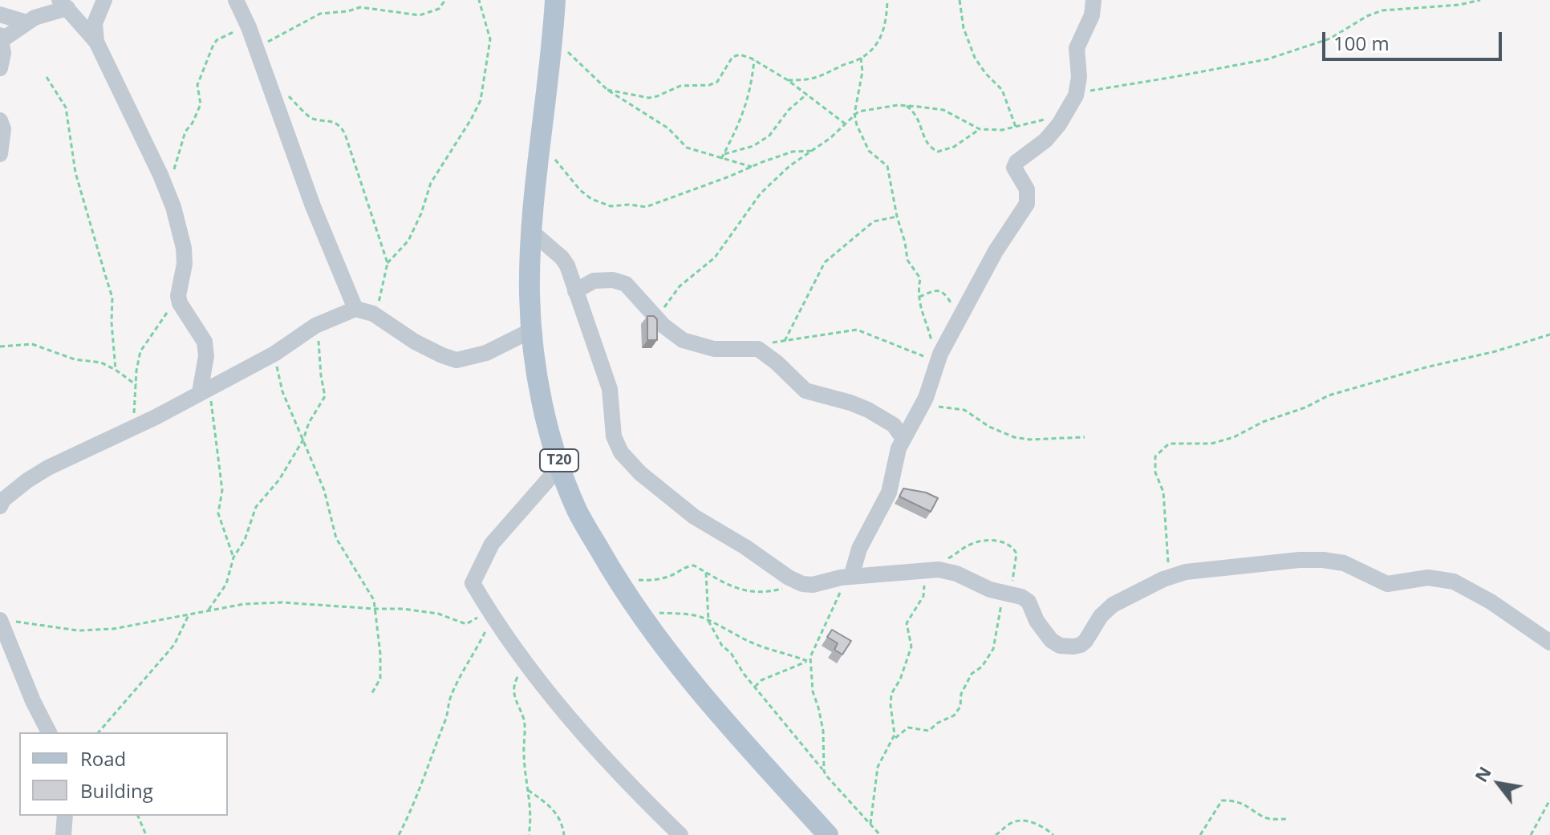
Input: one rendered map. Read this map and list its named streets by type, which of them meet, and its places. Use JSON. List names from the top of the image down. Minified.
{"streets":{"main road":["T20"]},"legend":["Road","Building"],"scale_bar":"100 m","north":"top left"}
